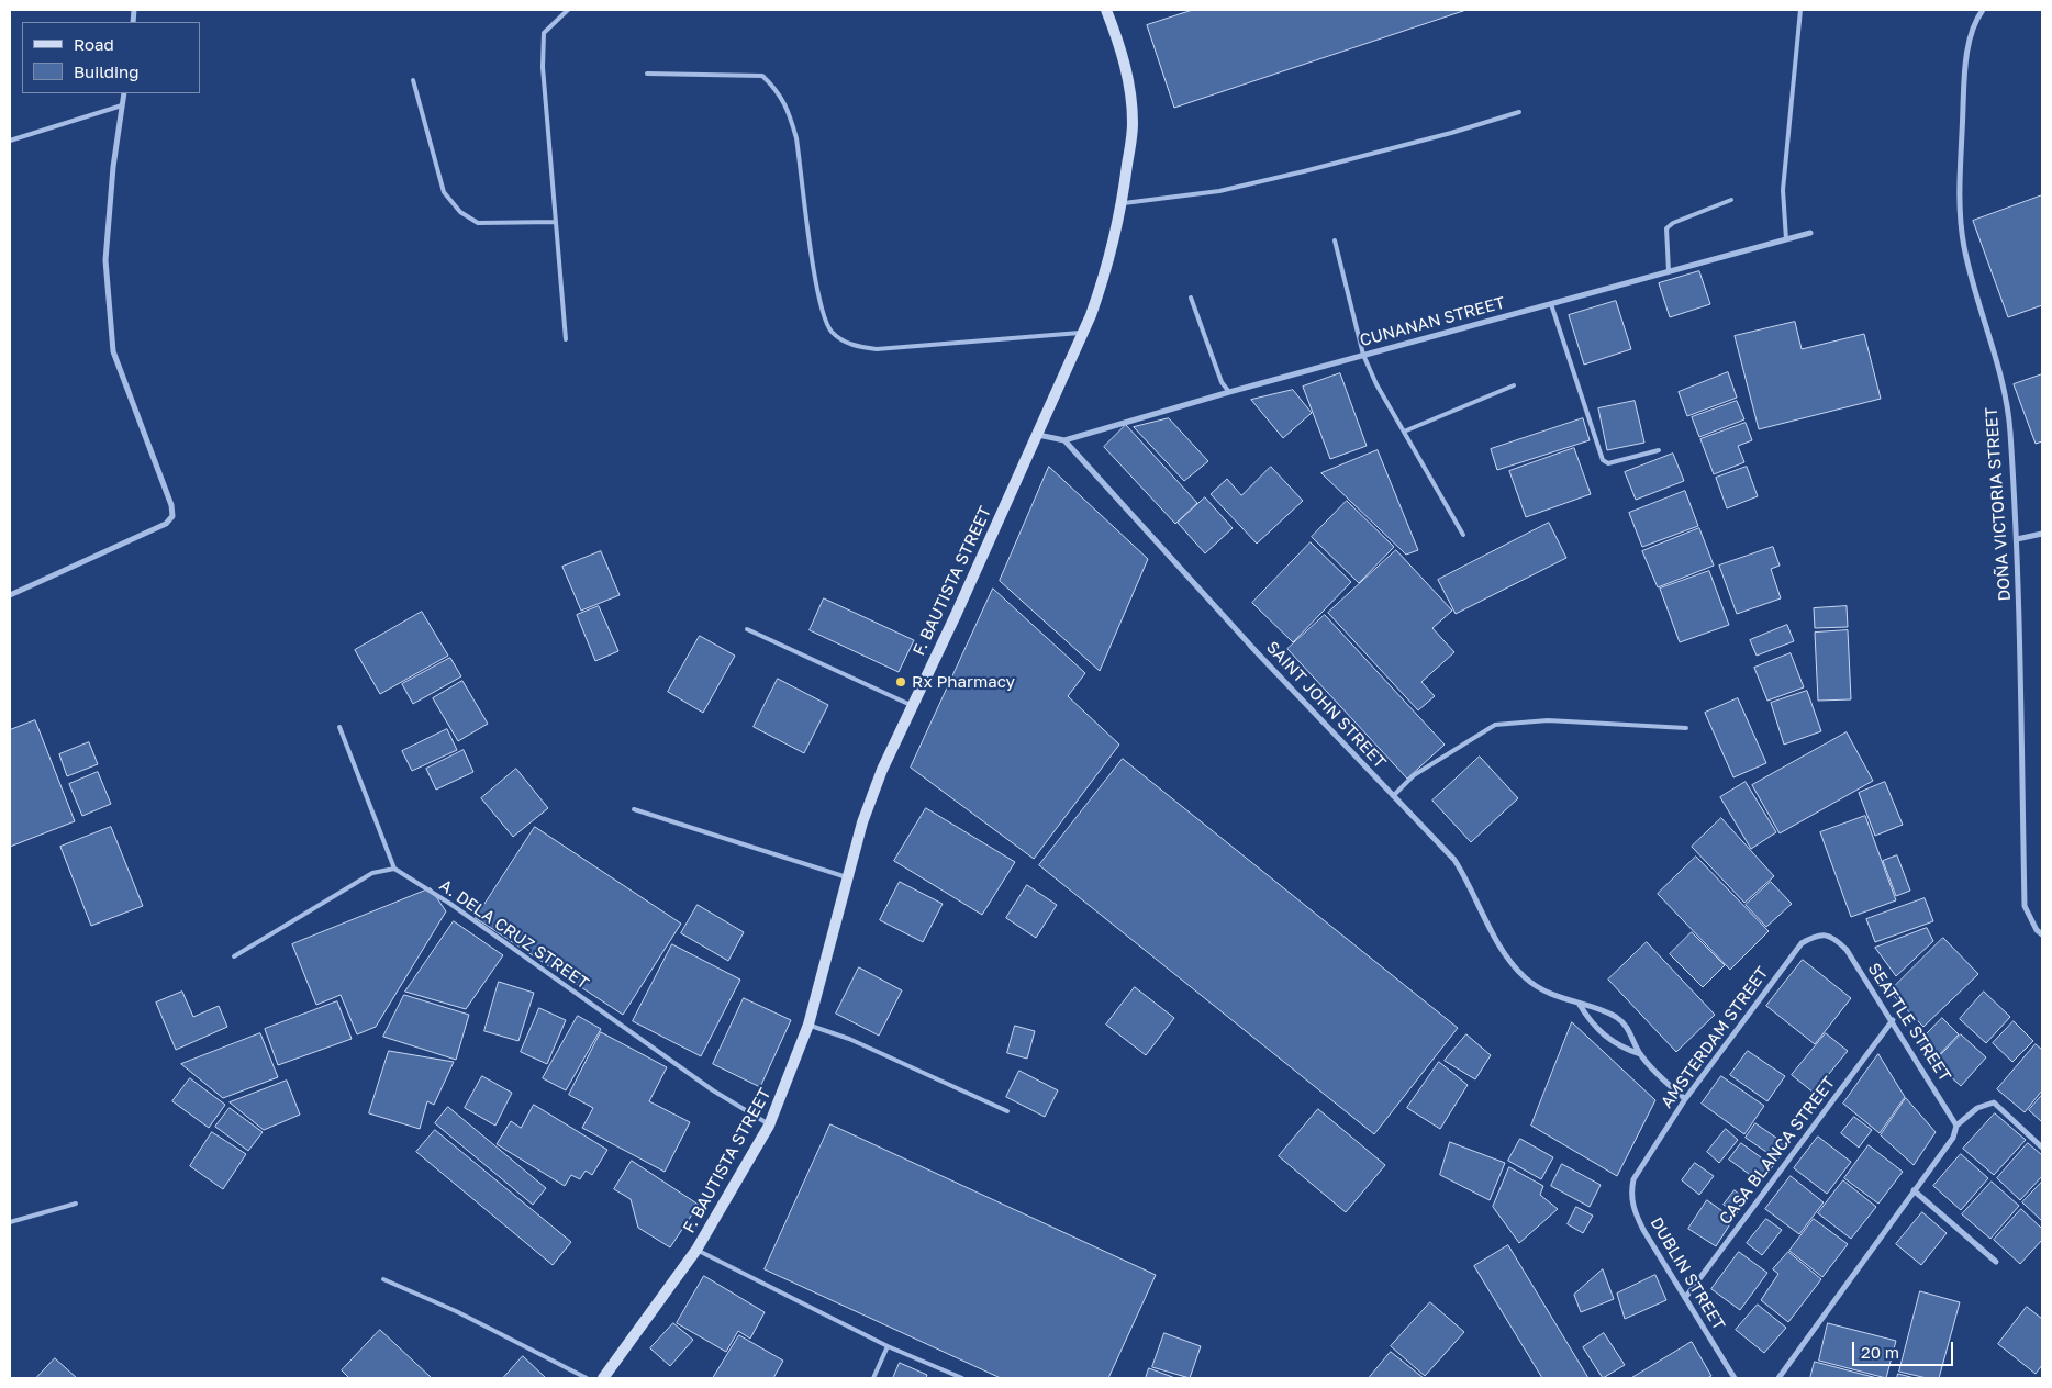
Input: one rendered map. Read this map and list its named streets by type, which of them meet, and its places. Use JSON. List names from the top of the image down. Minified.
{"streets":{"main road":["F. BAUTISTA STREET"],"street":["CUNANAN STREET","DOÑA VICTORIA STREET","SAINT JOHN STREET","SEATTLE STREET","AMSTERDAM STREET","CASA BLANCA STREET","DUBLIN STREET"],"lane":["A. DELA CRUZ STREET"]},"crossings":[["CUNANAN STREET","SAINT JOHN STREET"],["F. BAUTISTA STREET","A. DELA CRUZ STREET"],["SAINT JOHN STREET","AMSTERDAM STREET"],["SEATTLE STREET","AMSTERDAM STREET"],["SEATTLE STREET","CASA BLANCA STREET"],["AMSTERDAM STREET","DUBLIN STREET"],["CASA BLANCA STREET","DUBLIN STREET"]],"places":["Rx Pharmacy"],"legend":["Road","Building"],"scale_bar":"20 m"}
